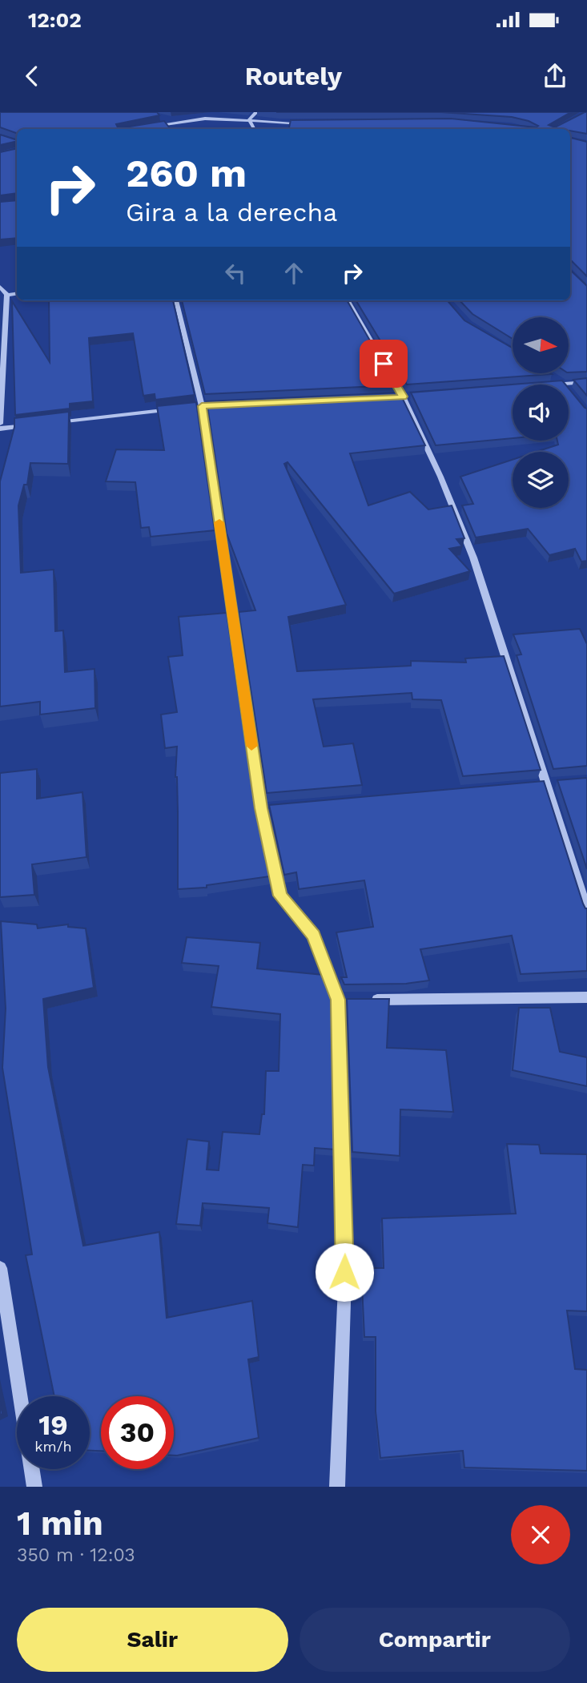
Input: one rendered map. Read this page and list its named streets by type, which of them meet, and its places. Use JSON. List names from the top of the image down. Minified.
{"north":"right","page":{"status":"12:02","header":"Routely","turn":["260 m","Gira a la derecha"],"speed":"19 km/h","limit":"30","heading":["1 min","350 m · 12:03"],"buttons":["Salir","Compartir"]}}
